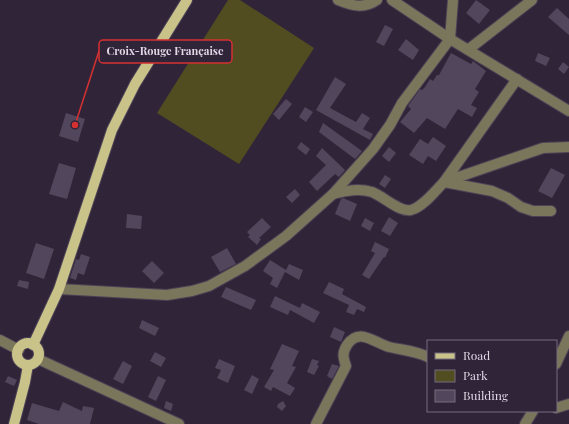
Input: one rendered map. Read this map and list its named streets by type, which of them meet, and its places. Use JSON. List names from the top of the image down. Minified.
{"places":["Croix-Rouge Française"],"legend":["Road","Park","Building"]}
